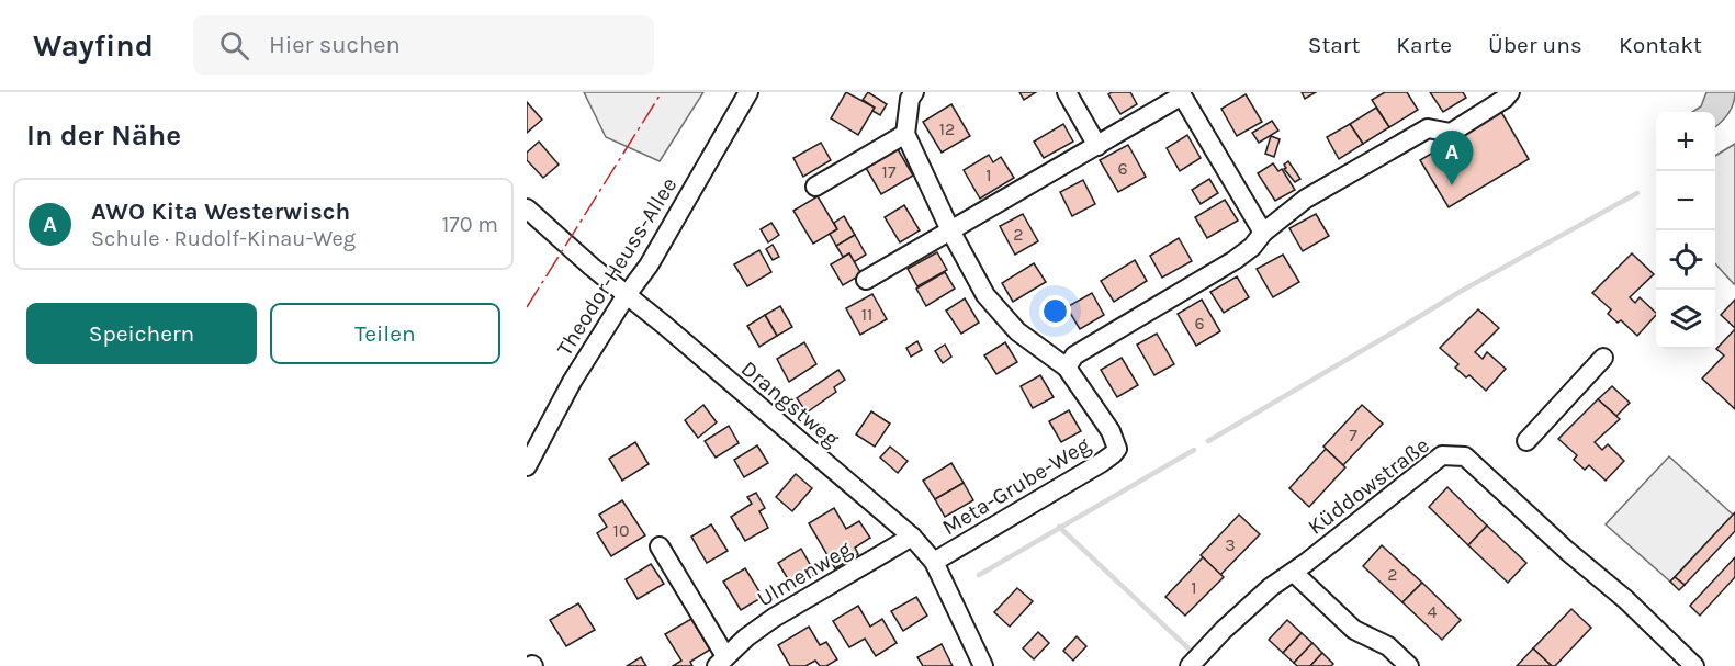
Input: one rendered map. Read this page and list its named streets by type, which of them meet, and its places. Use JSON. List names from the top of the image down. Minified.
{"streets":{"street":["Theodor-Heuss-Allee","Drangstweg","Meta-Grube-Weg","Küddowstraße","Ulmenweg"]},"crossings":[["Theodor-Heuss-Allee","Drangstweg"],["Drangstweg","Meta-Grube-Weg"],["Drangstweg","Ulmenweg"]],"house_numbers":["12","6","17","1","2","11","6","7","10","3","2","1","4"],"page":{"header":"Wayfind","search":"Hier suchen","nav":["Start","Karte","Über uns","Kontakt"],"heading":"In der Nähe","map_buttons":["+","−"],"pins":"A","list":[{"mark":"A","name":"AWO Kita Westerwisch","note":"Schule · Rudolf-Kinau-Weg","value":"170 m"}],"buttons":["Speichern","Teilen"]}}
